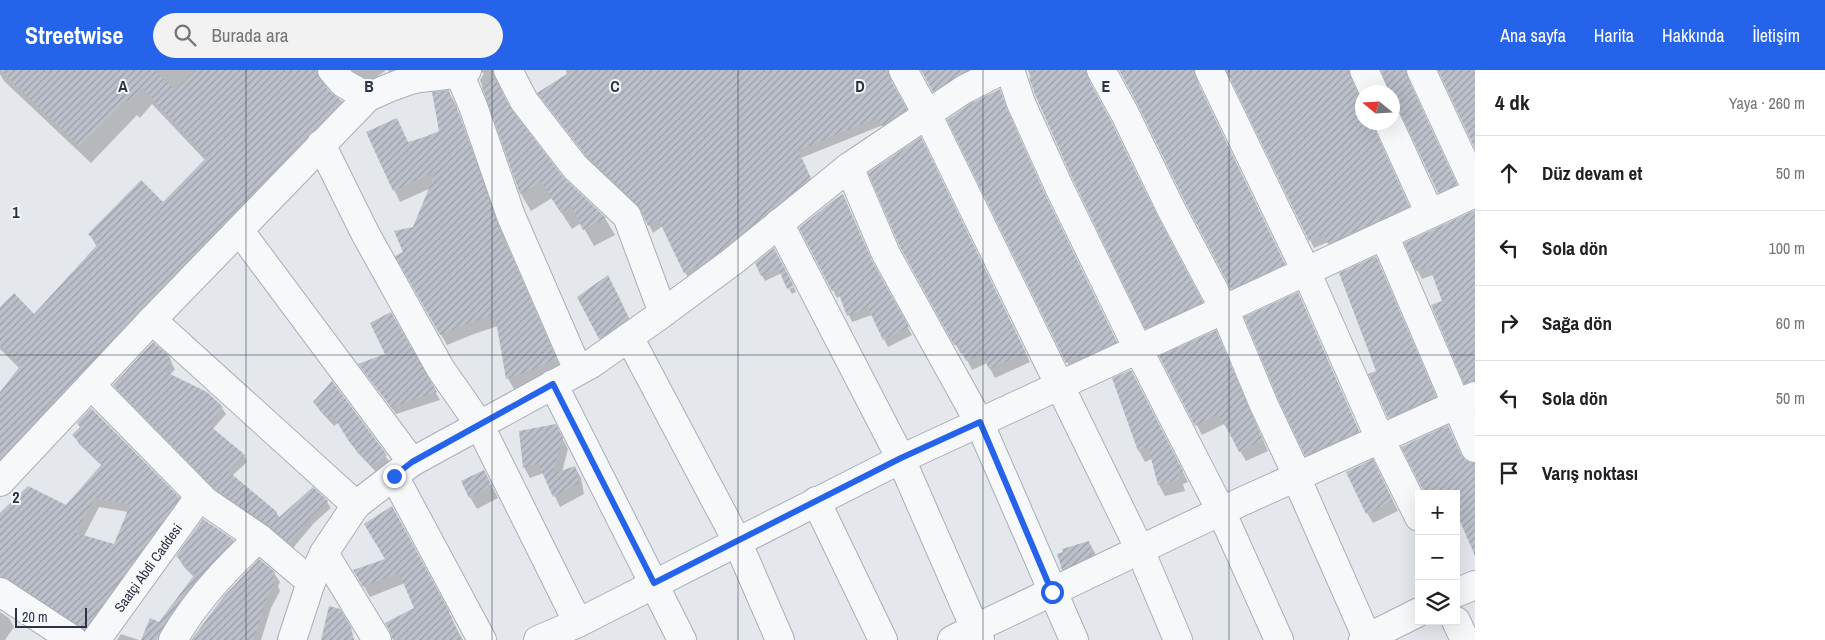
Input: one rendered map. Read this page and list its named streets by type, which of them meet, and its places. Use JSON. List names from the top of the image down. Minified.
{"streets":{"street":["Saatçi Abdi Caddesi"]},"scale_bar":"20 m","north":"left","page":{"header":"Streetwise","search":"Burada ara","nav":["Ana sayfa","Harita","Hakkında","İletişim"],"heading":["4 dk","Yaya · 260 m"],"list":[["Düz devam et","50 m"],["Sola dön","100 m"],["Sağa dön","60 m"],["Sola dön","50 m"],"Varış noktası"],"map_buttons":["+","−"],"scale":"20 m"},"grid":{"columns":["A","B","C","D","E"],"rows":["1","2"]}}
